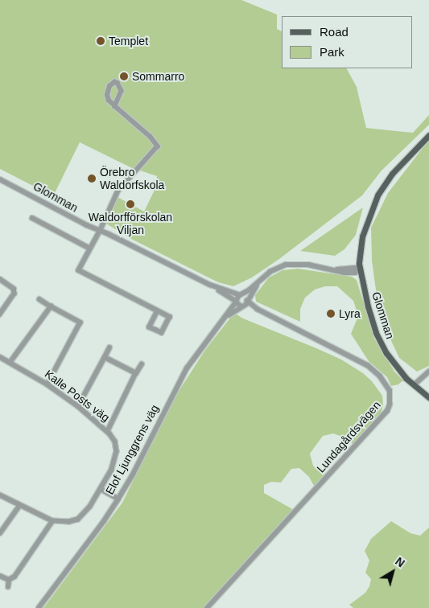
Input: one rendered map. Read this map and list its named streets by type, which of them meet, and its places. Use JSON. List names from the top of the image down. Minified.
{"streets":{"main road":["Glomman"],"street":["Kalle Posts väg","Lundagårdsvägen","Elof Ljunggrens väg"]},"crossings":[["Glomman","Lundagårdsvägen"],["Glomman","Elof Ljunggrens väg"],["Lundagårdsvägen","Elof Ljunggrens väg"]],"places":["Templet","Sommarro","Örebro Waldorfskola","Waldorfförskolan Viljan","Lyra"],"legend":["Road","Park"],"north":"top right"}
